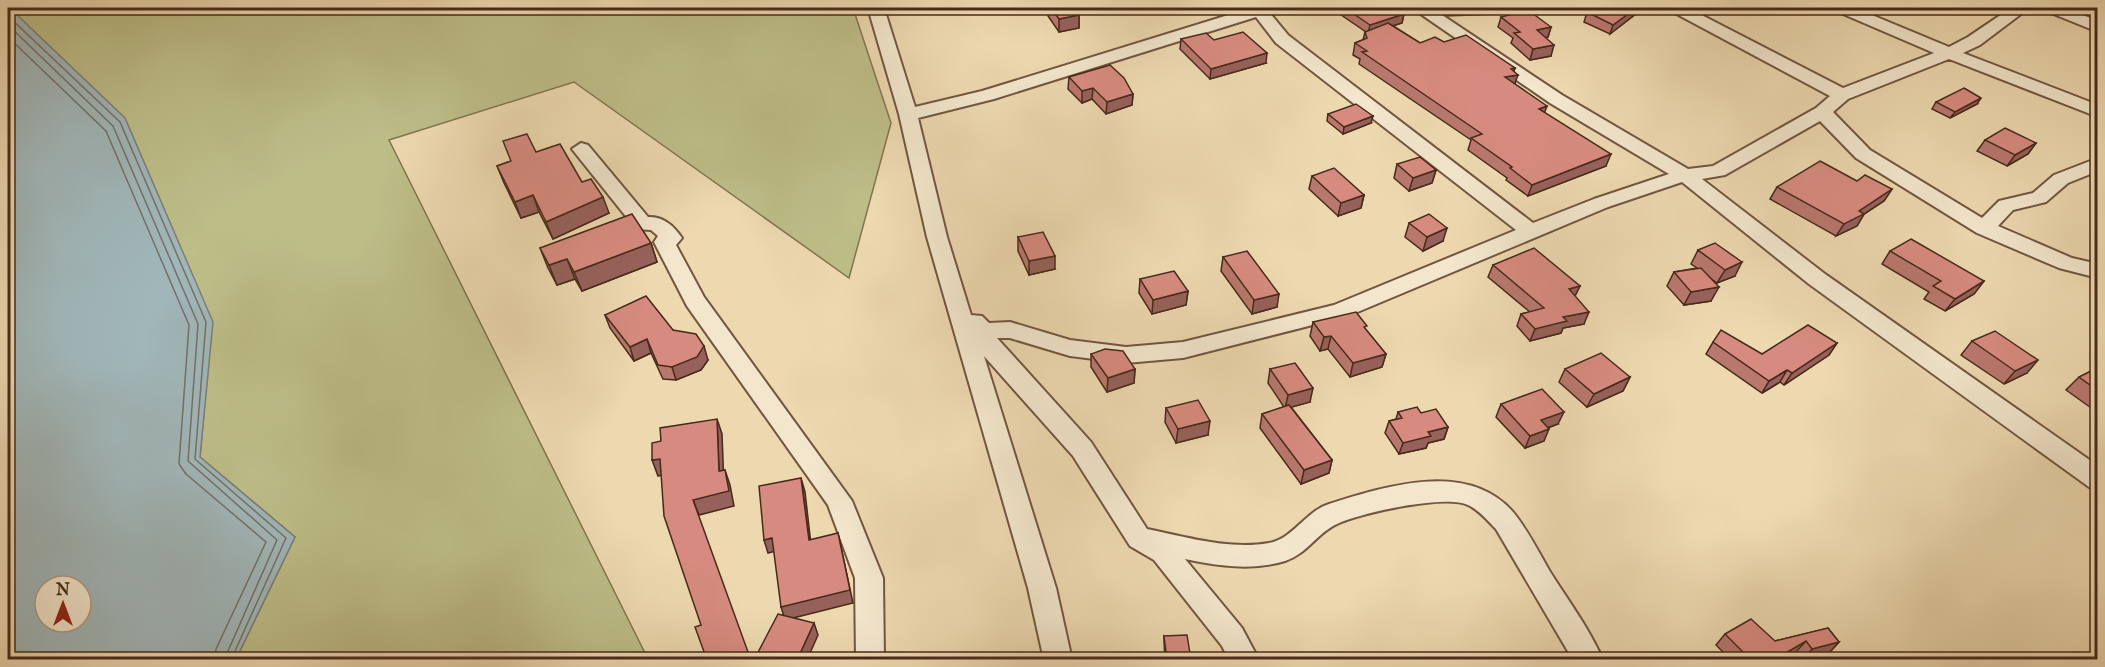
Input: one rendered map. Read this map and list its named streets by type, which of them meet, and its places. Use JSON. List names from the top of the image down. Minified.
{"north":"top"}
